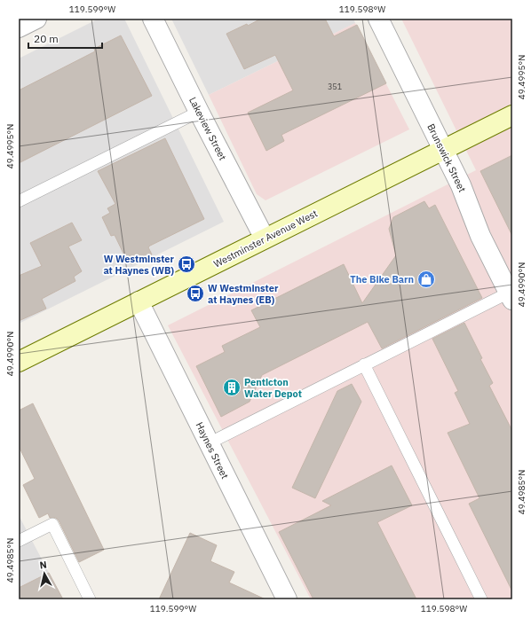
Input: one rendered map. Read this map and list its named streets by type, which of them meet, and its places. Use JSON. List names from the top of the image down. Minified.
{"streets":{"main road":["Westminster Avenue West"],"street":["Lakeview Street","Brunswick Street","Haynes Street"]},"crossings":[["Lakeview Street","Westminster Avenue West"],["Brunswick Street","Westminster Avenue West"],["Westminster Avenue West","Haynes Street"]],"places":{"bus stop":["W Westminster at Haynes (WB)","W Westminster at Haynes (EB)"],"shop":["The Bike Barn"],"building":["Penticton Water Depot"]},"house_numbers":["351"],"scale_bar":"20 m","north":"top","coordinates":["119.599°W","119.598°W","49.4995°N","49.4990°N","49.4985°N"]}
